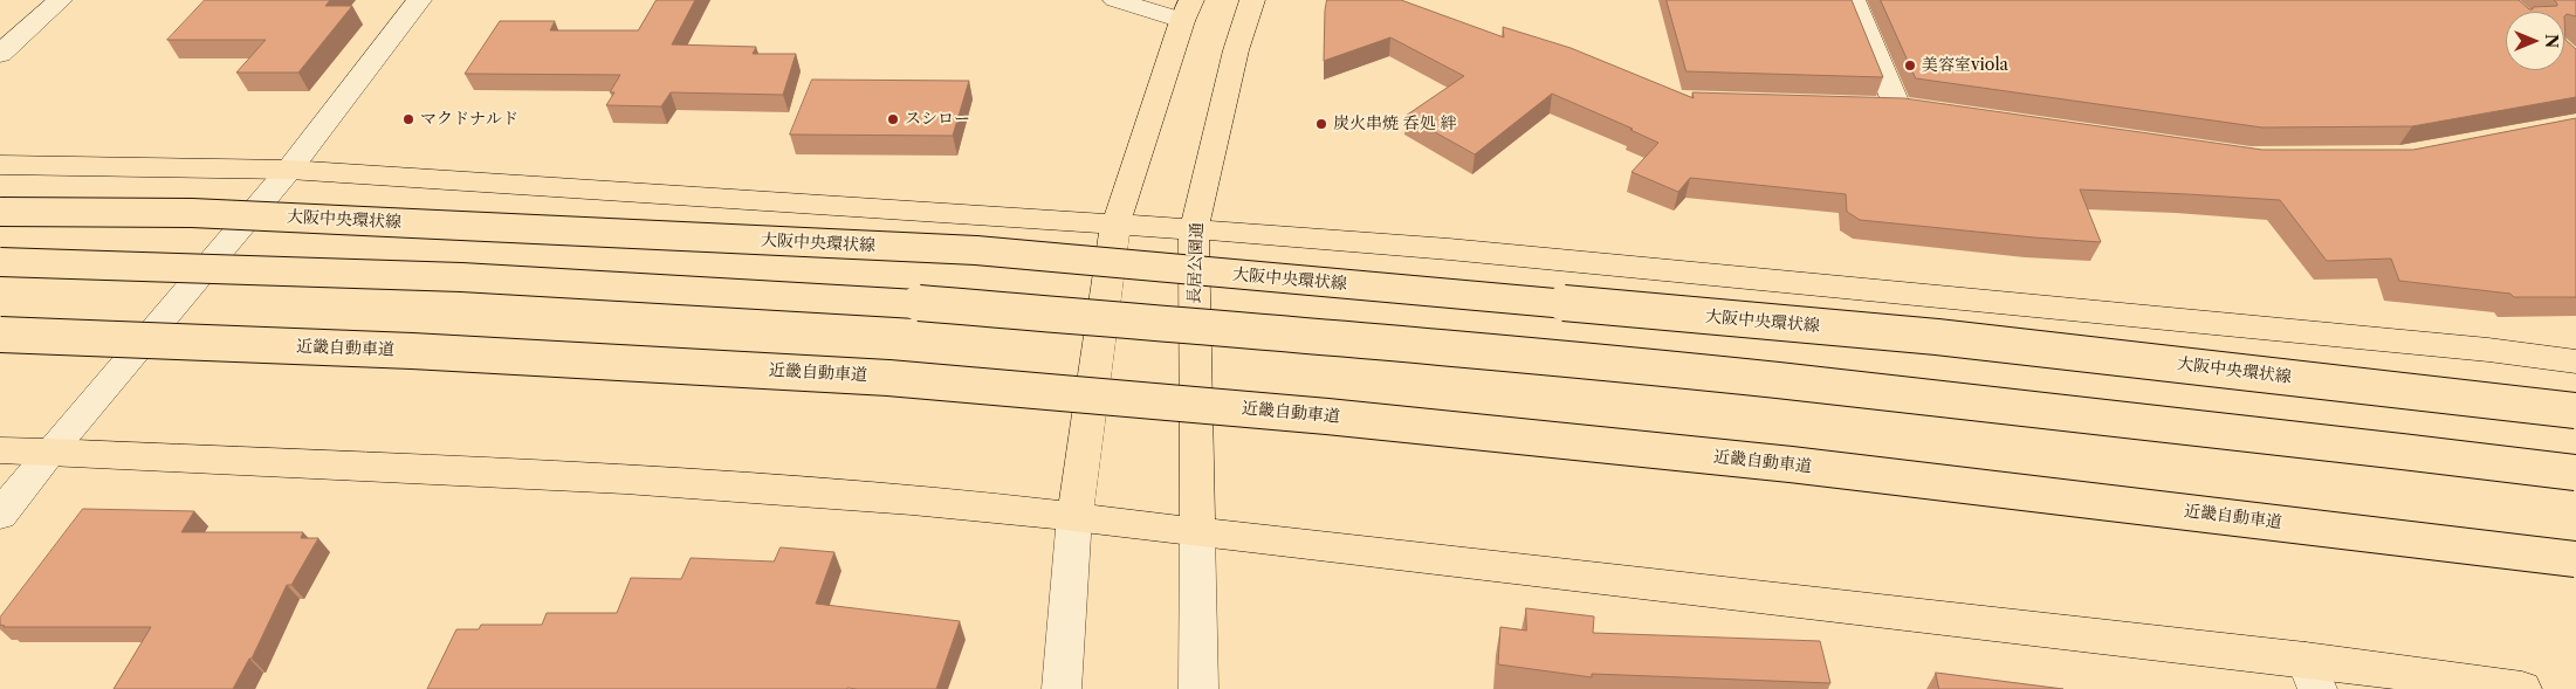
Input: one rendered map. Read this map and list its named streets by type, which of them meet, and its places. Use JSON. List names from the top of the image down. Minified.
{"streets":{"main road":["大阪中央環状線","長居公園通","近畿自動車道"]},"places":["美容室viola","マクドナルド","スシロー","炭火串焼 呑処 絆"],"north":"right"}
